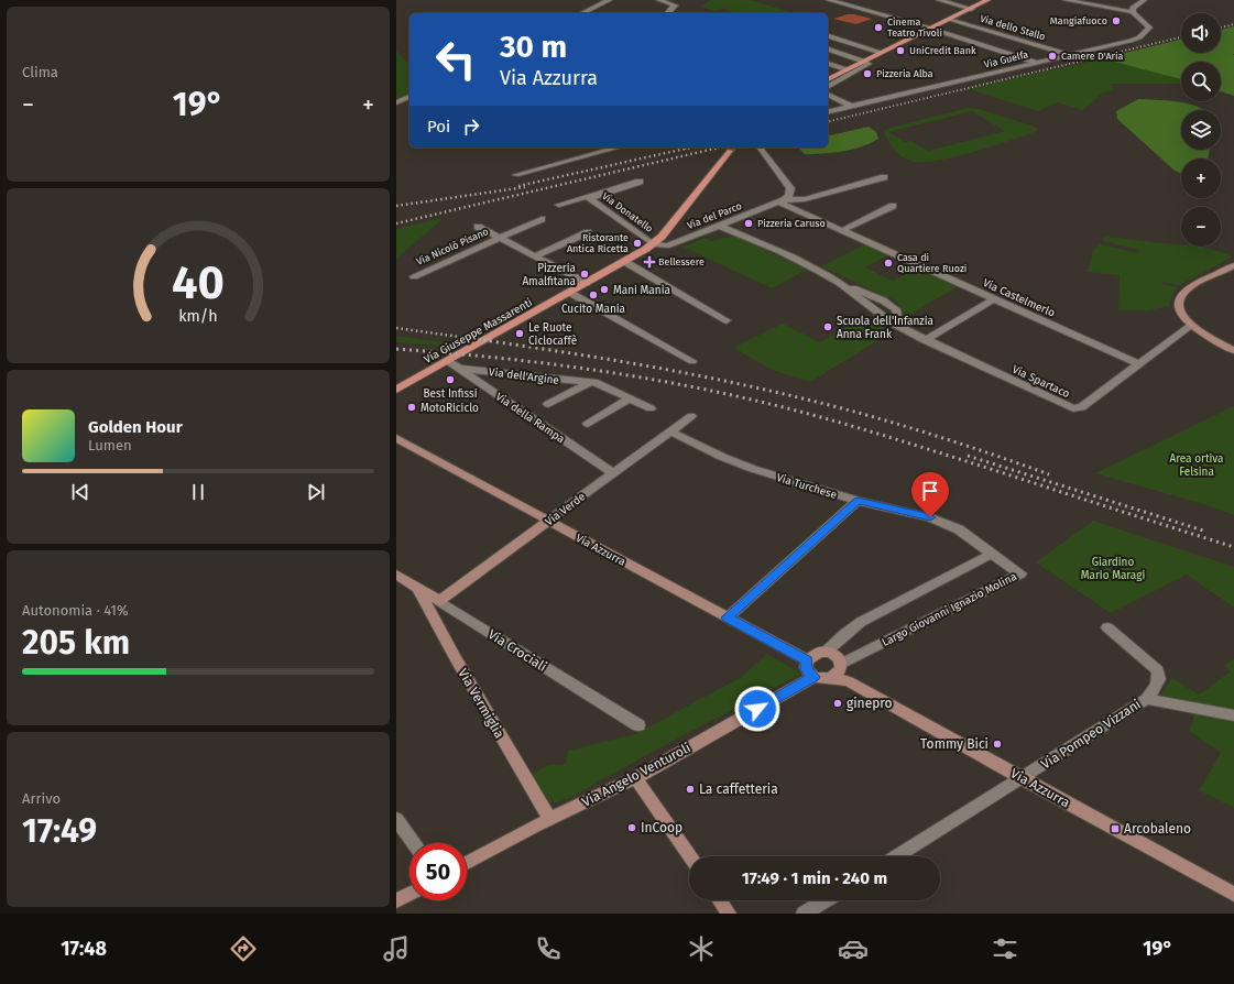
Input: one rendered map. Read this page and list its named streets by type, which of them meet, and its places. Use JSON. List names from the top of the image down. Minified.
{"streets":{"main road":["Via Giuseppe Massarenti"],"street":["Via dello Stallo","Via Guelfa","Via Donatello","Via del Parco","Via Nicolò Pisano","Via Castelmerlo","Via dell'Argine","Via Spartaco","Via della Rampa","Via Turchese","Via Verde","Via Azzurra","Largo Giovanni Ignazio Molina","Via Crociali","Via Vermiglia","Via Pompeo Vizzani","Via Angelo Venturoli"]},"crossings":[["Via dello Stallo","Via Guelfa"],["Via Donatello","Via del Parco"],["Via Donatello","Via Giuseppe Massarenti"],["Via del Parco","Via Castelmerlo"],["Via del Parco","Via Giuseppe Massarenti"],["Via del Parco","Via Spartaco"],["Via Nicolò Pisano","Via Giuseppe Massarenti"],["Via Castelmerlo","Via Spartaco"],["Via Giuseppe Massarenti","Via della Rampa"],["Via dell'Argine","Via della Rampa"],["Via della Rampa","Via Verde"],["Via Turchese","Via Verde"],["Via Turchese","Largo Giovanni Ignazio Molina"],["Via Verde","Via Azzurra"],["Via Verde","Via Crociali"],["Via Azzurra","Largo Giovanni Ignazio Molina"],["Via Azzurra","Via Pompeo Vizzani"],["Via Azzurra","Via Angelo Venturoli"],["Largo Giovanni Ignazio Molina","Via Angelo Venturoli"],["Via Crociali","Via Vermiglia"],["Via Vermiglia","Via Angelo Venturoli"]],"parks":["Area ortiva Felsina","Giardino Mario Maragi"],"places":{"other":["Mangiafuoco","Cinema Teatro Tivoli","UniCredit Bank","Camere D'Aria","Pizzeria Alba","Pizzeria Caruso","Ristorante Antica Ricetta","Casa di Quartiere Ruozi","Pizzeria Amalfitana","Mani Mania","Cucito Mania","Scuola dell'Infanzia Anna Frank","Le Ruote Ciclocaffè","Best Infissi","MotoRiciclo","ginepro","Tommy Bici","La caffetteria","InCoop"],"health":["Bellessere"],"transit":["Arcobaleno"]},"page":{"tile":["Clima",["Autonomia · 41%","205 km"],["Arrivo","17:49"]],"map_buttons":["+","−"],"turn":["30 m","Via Azzurra"],"heat":["−","19°","+"],"then":"Poi","song":["Golden Hour","Lumen"],"limit":"50","trip":"17:49 · 1 min · 240 m","tabs":["17:48","19°"],"gauge":["40","km/h"]}}
